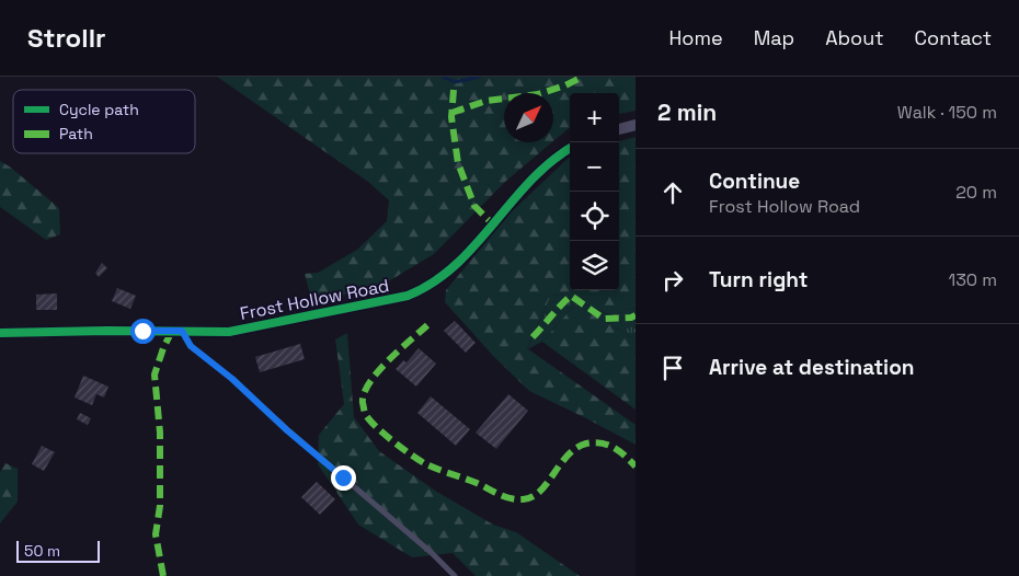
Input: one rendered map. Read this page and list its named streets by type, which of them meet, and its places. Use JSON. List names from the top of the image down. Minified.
{"streets":{"street":["Frost Hollow Road"]},"legend":["Cycle path","Path"],"scale_bar":"50 m","north":"top right","page":{"header":"Strollr","nav":["Home","Map","About","Contact"],"heading":["2 min","Walk · 150 m"],"map_buttons":["+","−"],"list":[["Continue","Frost Hollow Road","20 m"],["Turn right","130 m"],"Arrive at destination"],"scale":"50 m"}}
